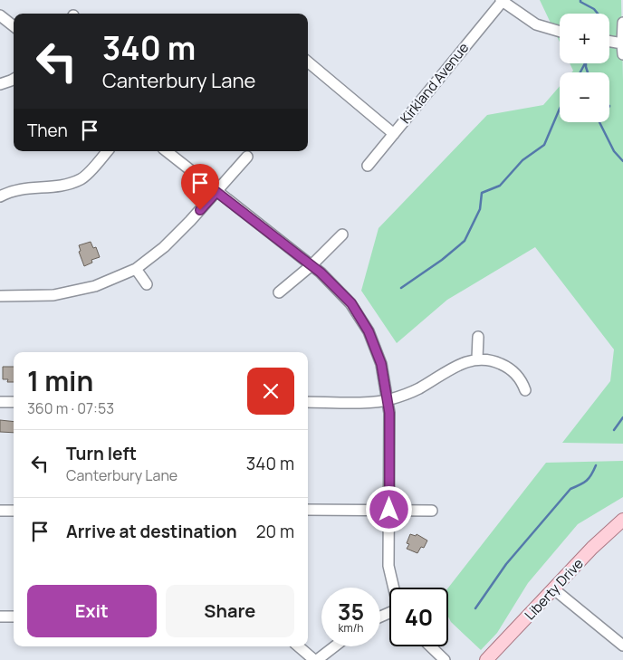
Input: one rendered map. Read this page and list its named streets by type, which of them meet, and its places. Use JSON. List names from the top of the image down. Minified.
{"streets":{"main road":["Liberty Drive"],"street":["Kirkland Avenue"]},"page":{"map_buttons":["+","−"],"turn":["340 m","Canterbury Lane"],"then":"Then","heading":["1 min","360 m · 07:53"],"list":[{"name":"Turn left","note":"Canterbury Lane","value":"340 m"},{"name":"Arrive at destination","value":"20 m"}],"buttons":["Exit","Share"],"speed":"35 km/h","limit":"40"}}
